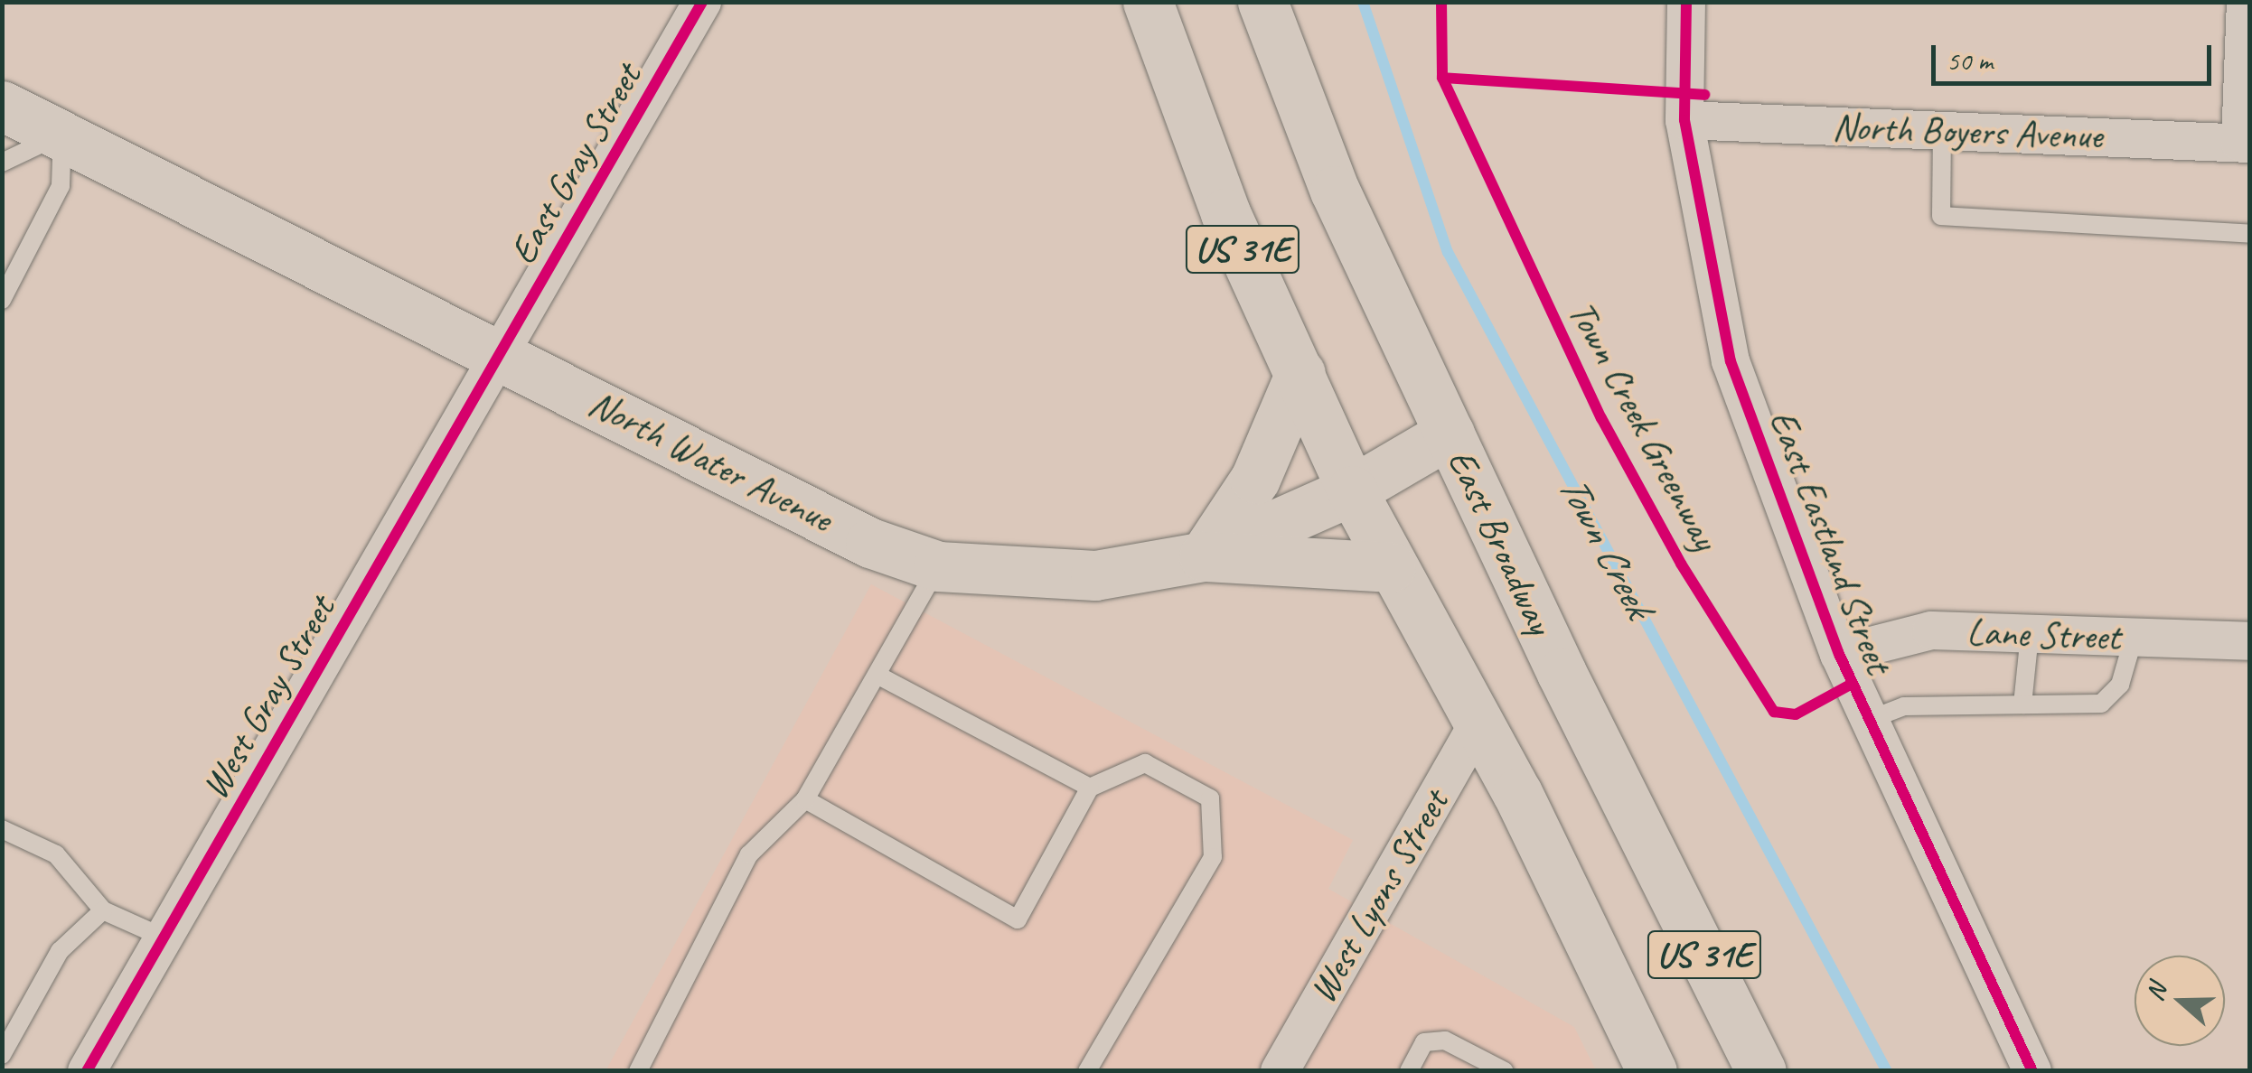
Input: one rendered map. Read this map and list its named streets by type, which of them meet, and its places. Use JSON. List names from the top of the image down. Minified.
{"streets":{"main road":["US 31E","North Water Avenue","East Broadway"],"street":["North Boyers Avenue","East Gray Street","East Eastland Street","Lane Street","West Gray Street","West Lyons Street"],"cycle path":["Town Creek Greenway"]},"crossings":[["North Boyers Avenue","East Eastland Street"],["East Gray Street","North Water Avenue"],["East Gray Street","West Gray Street"],["US 31E","North Water Avenue"],["US 31E","West Lyons Street"],["North Water Avenue","East Broadway"],["North Water Avenue","West Gray Street"],["East Eastland Street","Lane Street"]],"water":["Town Creek"],"scale_bar":"50 m","north":"left"}
